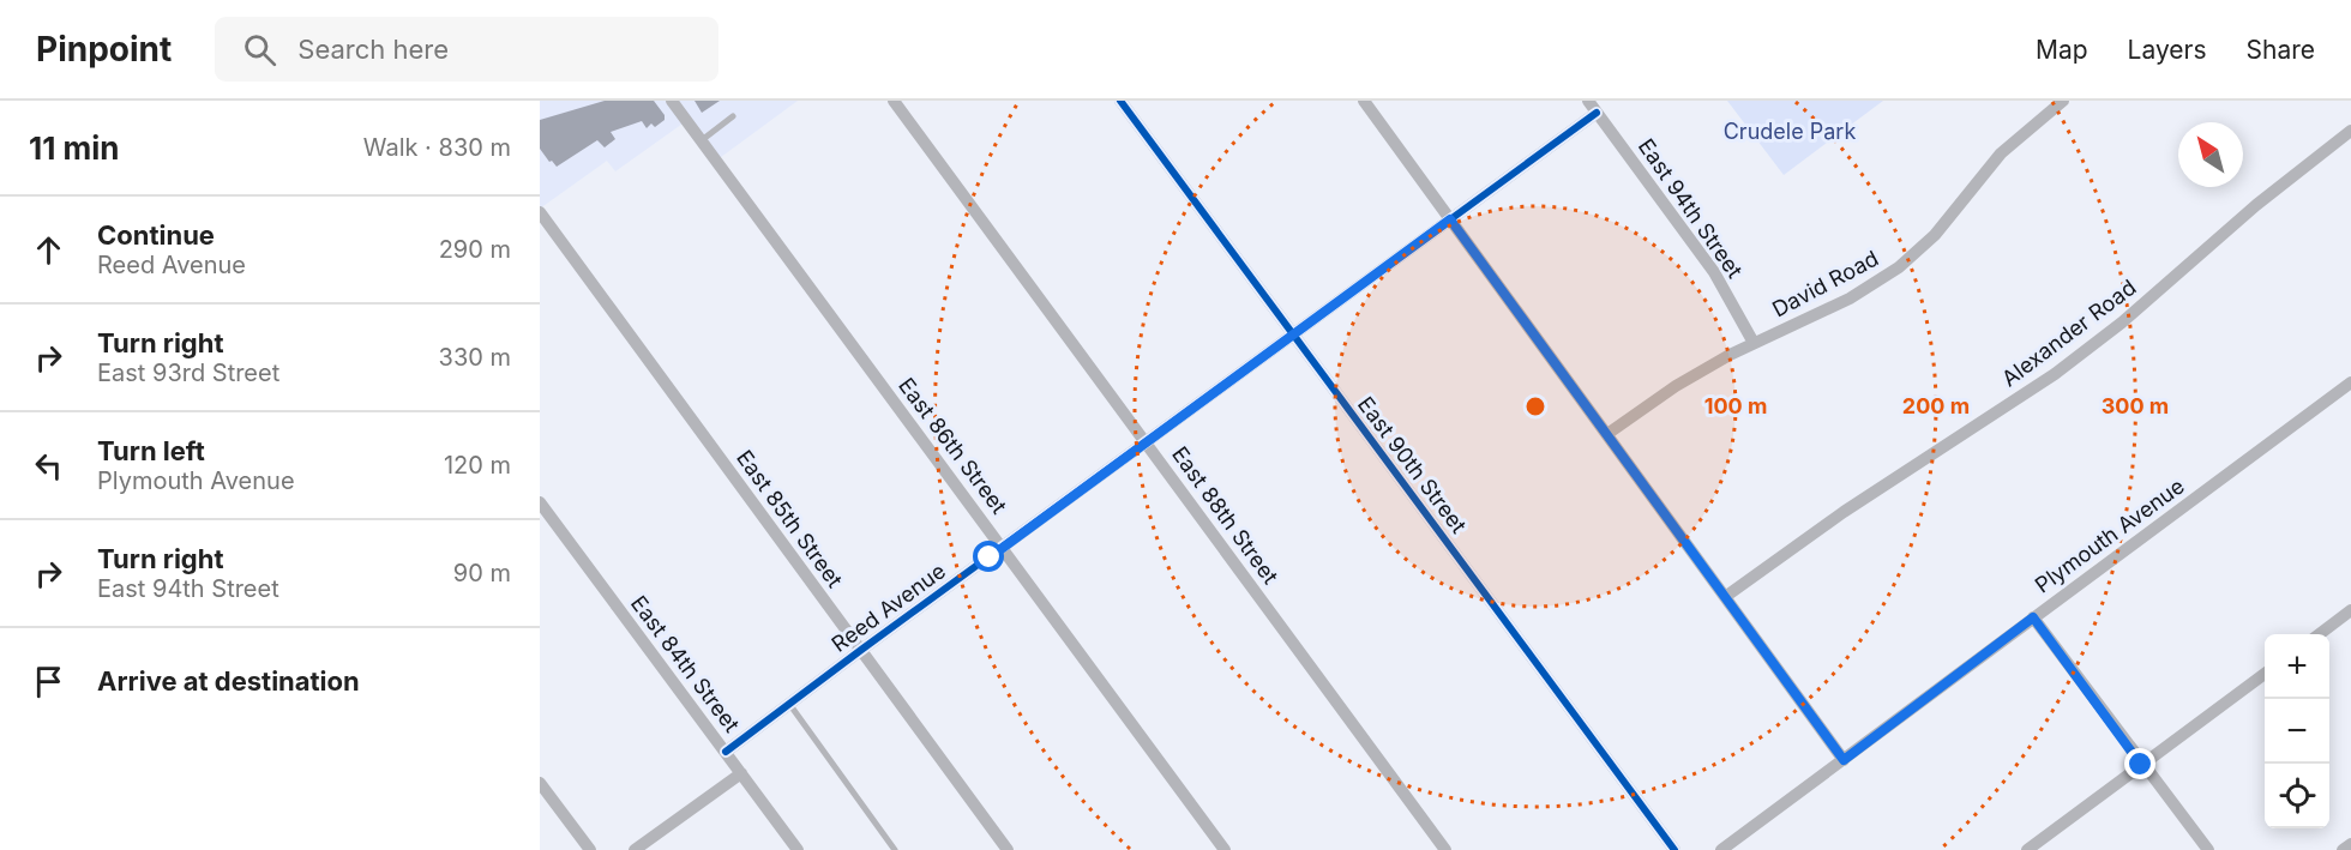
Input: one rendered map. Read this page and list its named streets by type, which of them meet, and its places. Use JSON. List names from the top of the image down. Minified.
{"streets":{"street":["East 94th Street","David Road","Alexander Road","East 86th Street","East 90th Street","East 88th Street","East 85th Street","Plymouth Avenue","Reed Avenue","East 84th Street"]},"crossings":[["East 94th Street","David Road"],["East 94th Street","Reed Avenue"],["East 86th Street","Reed Avenue"],["East 90th Street","Reed Avenue"],["East 88th Street","Reed Avenue"],["East 85th Street","Reed Avenue"],["Reed Avenue","East 84th Street"]],"parks":["Crudele Park"],"north":"top left","page":{"header":"Pinpoint","search":"Search here","nav":["Map","Layers","Share"],"heading":["11 min","Walk · 830 m"],"list":[["Continue","Reed Avenue","290 m"],["Turn right","East 93rd Street","330 m"],["Turn left","Plymouth Avenue","120 m"],["Turn right","East 94th Street","90 m"],"Arrive at destination"],"map_buttons":["+","−"]},"rings":["100 m","200 m","300 m"]}
